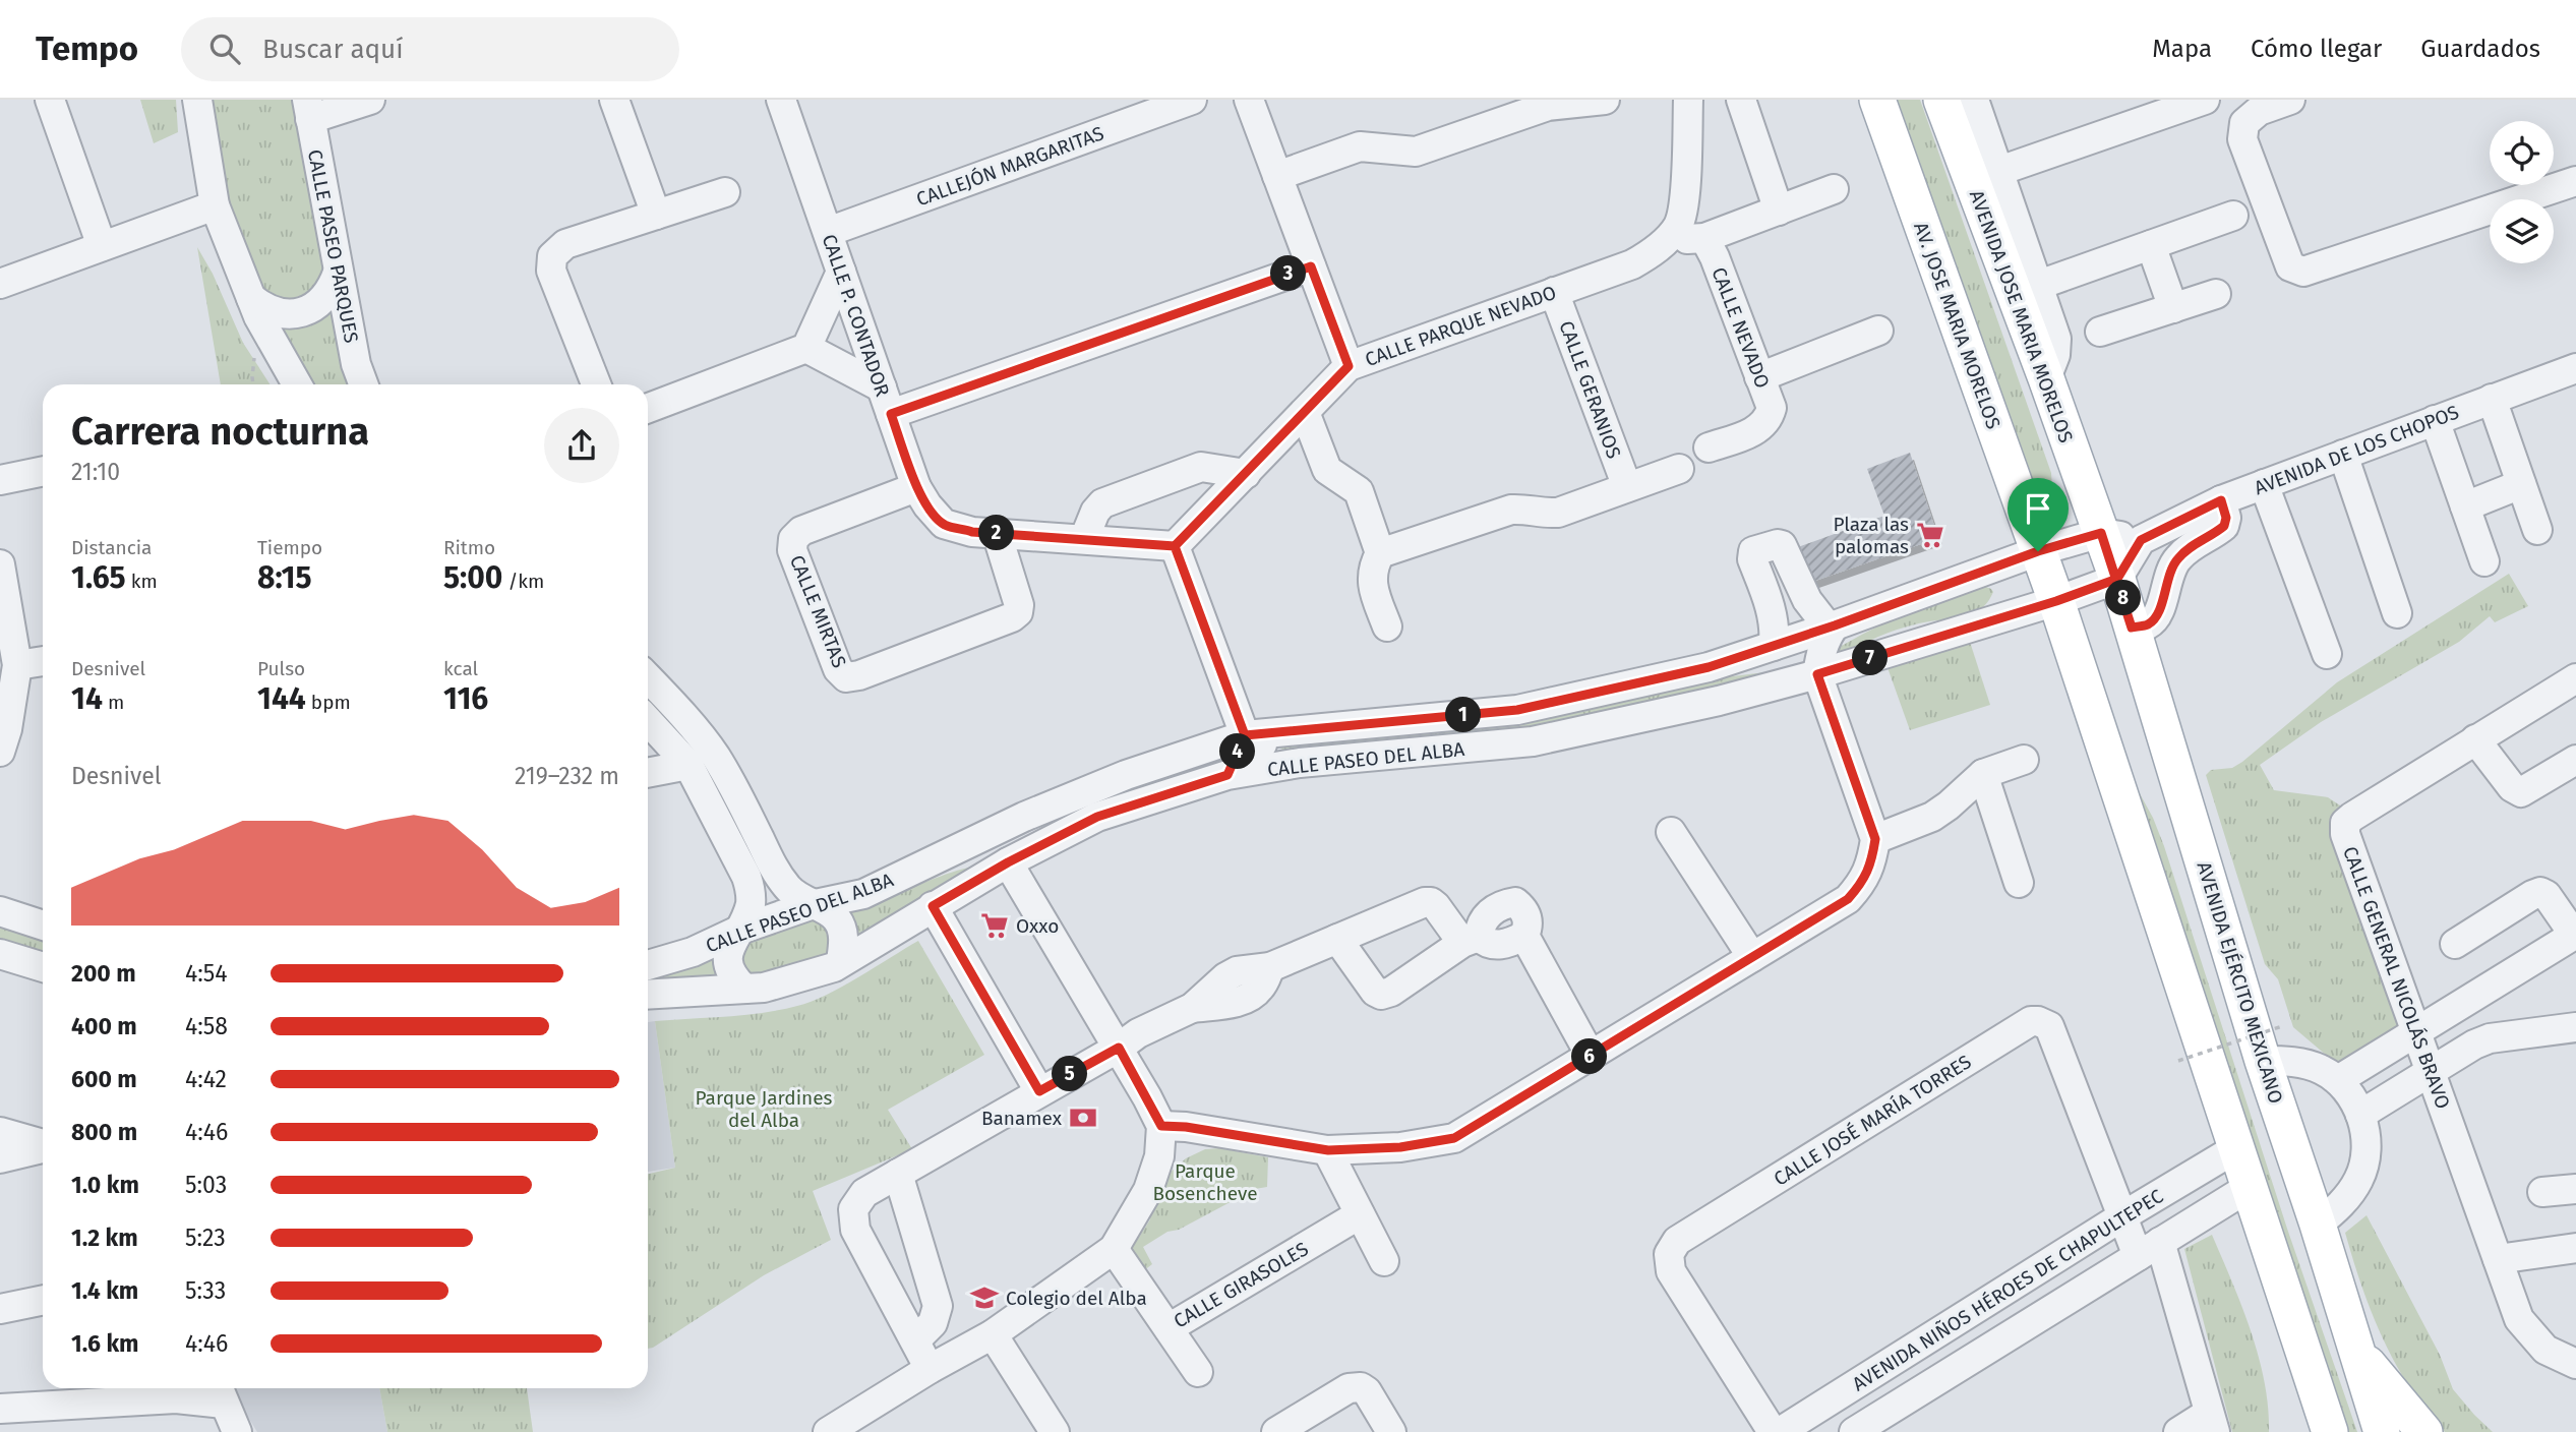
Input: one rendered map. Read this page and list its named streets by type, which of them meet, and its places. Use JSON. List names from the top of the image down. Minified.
{"streets":{"main road":["AVENIDA JOSE MARIA MORELOS","AV. JOSE MARIA MORELOS","AVENIDA EJÉRCITO MEXICANO"],"street":["CALLEJÓN MARGARITAS","CALLE PASEO PARQUES","CALLE P. CONTADOR","CALLE PARQUE NEVADO","CALLE NEVADO","CALLE GERANIOS","AVENIDA DE LOS CHOPOS","CALLE MIRTAS","CALLE PASEO DEL ALBA","CALLE GENERAL NICOLÁS BRAVO","CALLE JOSÉ MARÍA TORRES","CALLE GIRASOLES","AVENIDA NIÑOS HÉROES DE CHAPULTEPEC"]},"crossings":[["CALLEJÓN MARGARITAS","CALLE P. CONTADOR"],["CALLE P. CONTADOR","CALLE MIRTAS"],["AVENIDA JOSE MARIA MORELOS","CALLE PASEO DEL ALBA"],["AVENIDA JOSE MARIA MORELOS","AVENIDA EJÉRCITO MEXICANO"],["CALLE PARQUE NEVADO","CALLE GERANIOS"],["AV. JOSE MARIA MORELOS","CALLE PASEO DEL ALBA"],["CALLE PASEO DEL ALBA","AVENIDA EJÉRCITO MEXICANO"],["CALLE JOSÉ MARÍA TORRES","AVENIDA NIÑOS HÉROES DE CHAPULTEPEC"]],"parks":["Parque Jardines del Alba","Parque Bosencheve"],"places":{"supermarket":["Plaza las palomas","Oxxo"],"bank":["Banamex"],"school or university":["Colegio del Alba"]},"page":{"header":"Tempo","search":"Buscar aquí","nav":["Mapa","Cómo llegar","Guardados"],"pins":["3","2","8","7","1","4","6","5"],"heading":["Carrera nocturna","21:10"],"stats":[["Distancia","1.65 km"],["Tiempo","8:15"],["Ritmo","5:00 /km"],["Desnivel","14 m"],["Pulso","144 bpm"],["kcal","116"]],"chart":["Desnivel","219–232 m"],"list":[{"name":"200 m","note":"4:54"},{"name":"400 m","note":"4:58"},{"name":"600 m","note":"4:42"},{"name":"800 m","note":"4:46"},{"name":"1.0 km","note":"5:03"},{"name":"1.2 km","note":"5:23"},{"name":"1.4 km","note":"5:33"},{"name":"1.6 km","note":"4:46"}]}}
